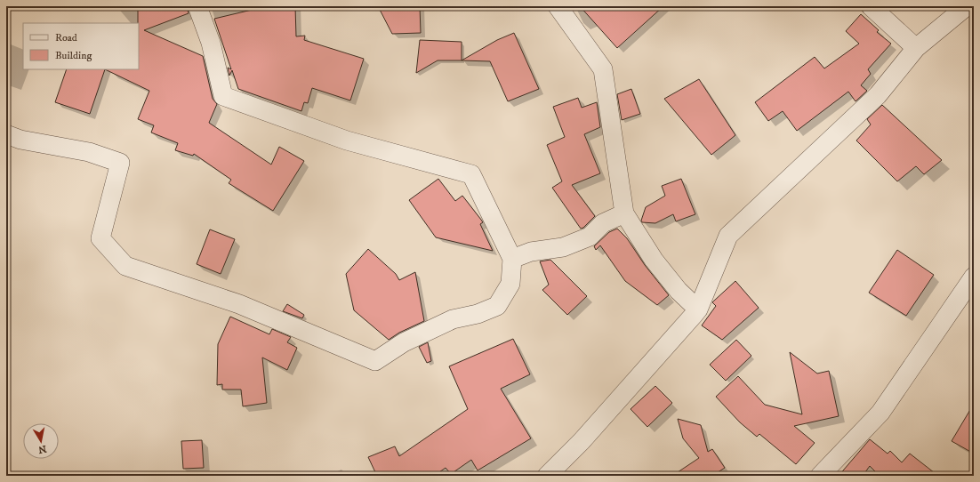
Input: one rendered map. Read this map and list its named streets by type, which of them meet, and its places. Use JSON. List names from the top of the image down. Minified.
{"legend":["Road","Building"],"north":"bottom"}
